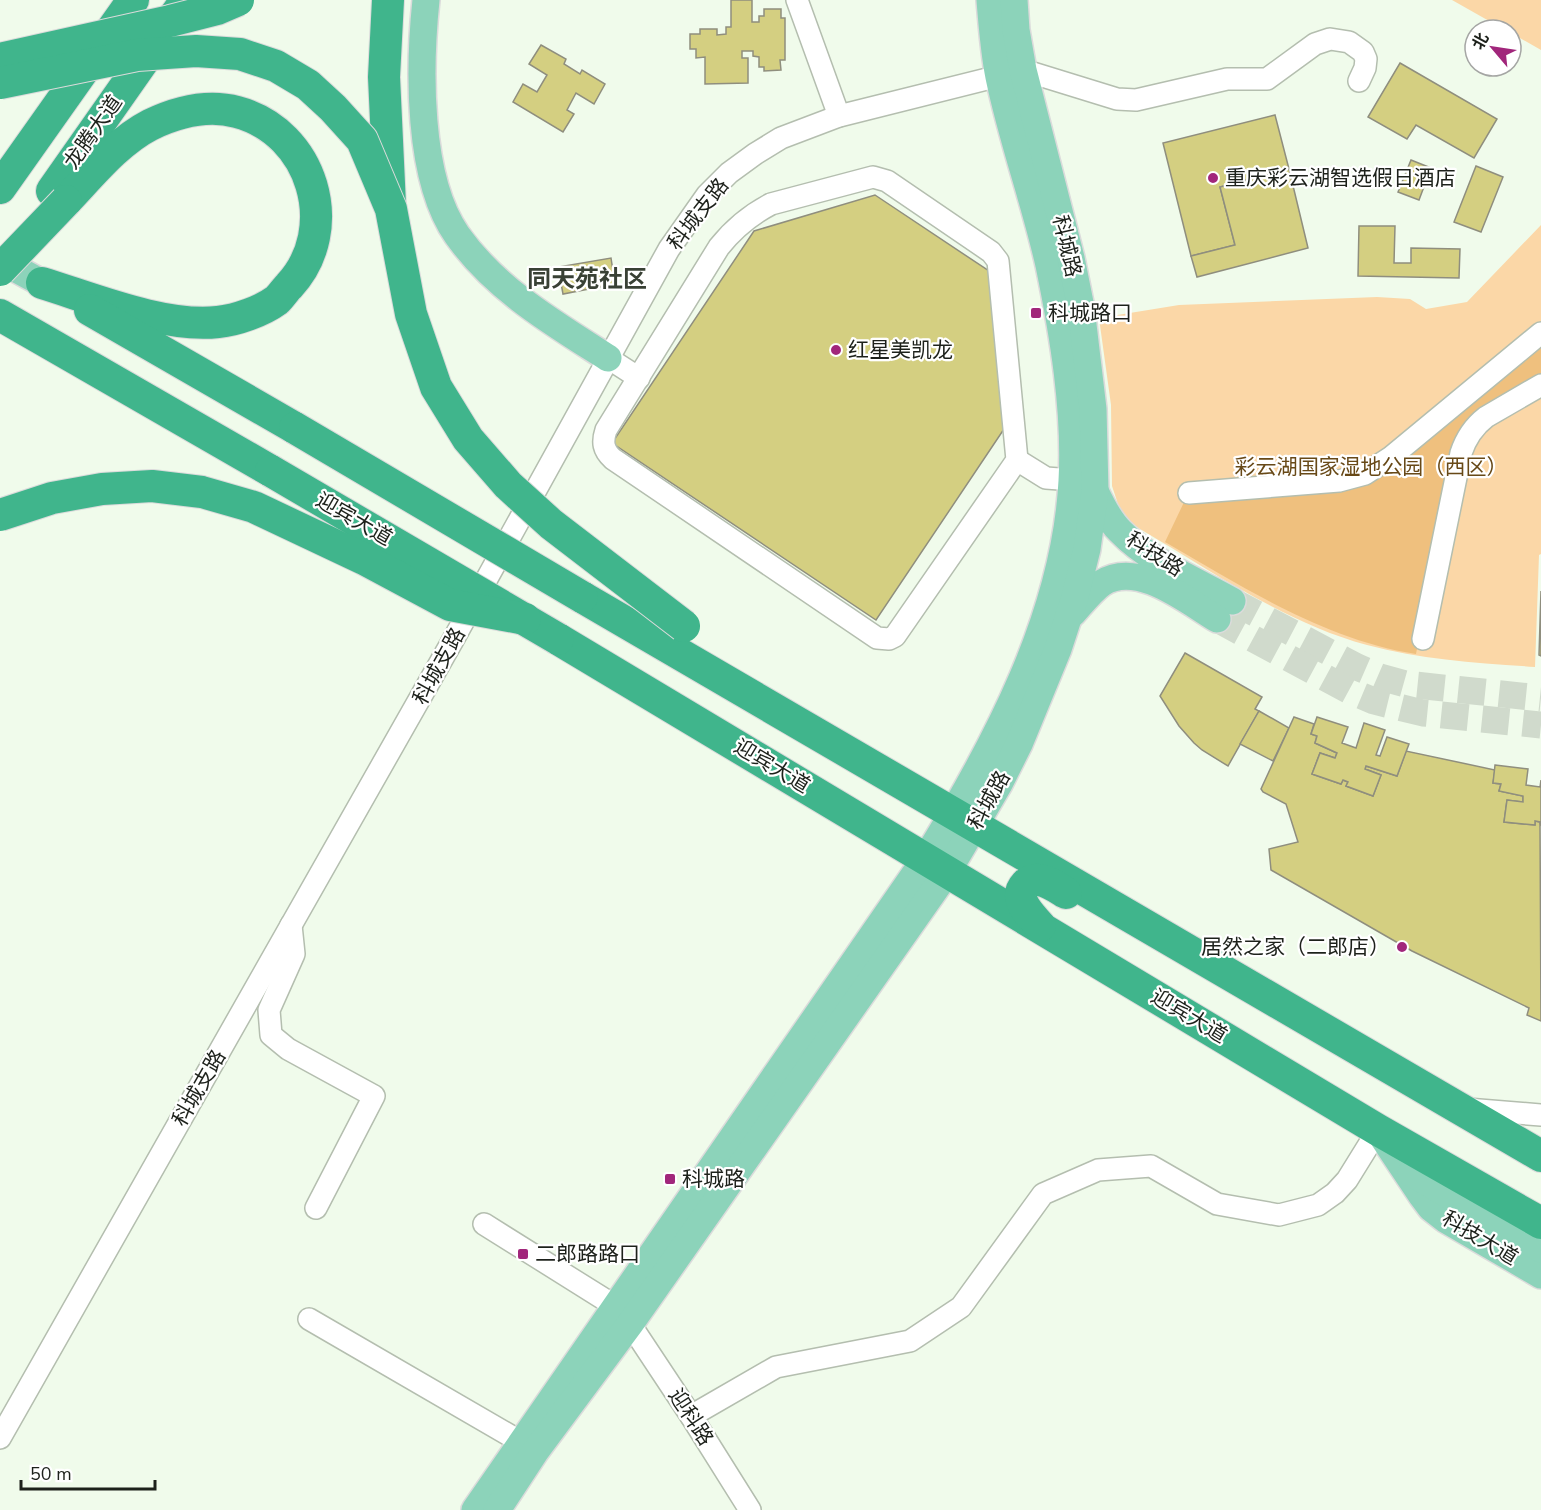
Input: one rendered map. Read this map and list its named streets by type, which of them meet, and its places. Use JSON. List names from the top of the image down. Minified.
{"streets":{"highway":["龙腾大道","迎宾大道"],"main road":["科城路","科技路","科技大道"],"street":["科城支路","迎科路"]},"crossings":[["科城支路","科城路"],["科城路","迎宾大道"],["科城路","科技路"],["科城路","迎科路"],["迎宾大道","科技大道"]],"districts":["同天苑社区"],"parks":["彩云湖国家湿地公园（西区）"],"places":{"other":["重庆彩云湖智选假日酒店","红星美凯龙","居然之家（二郎店）"],"transit":["科城路口","科城路","二郎路路口"]},"scale_bar":"50 m","north":"top left"}
